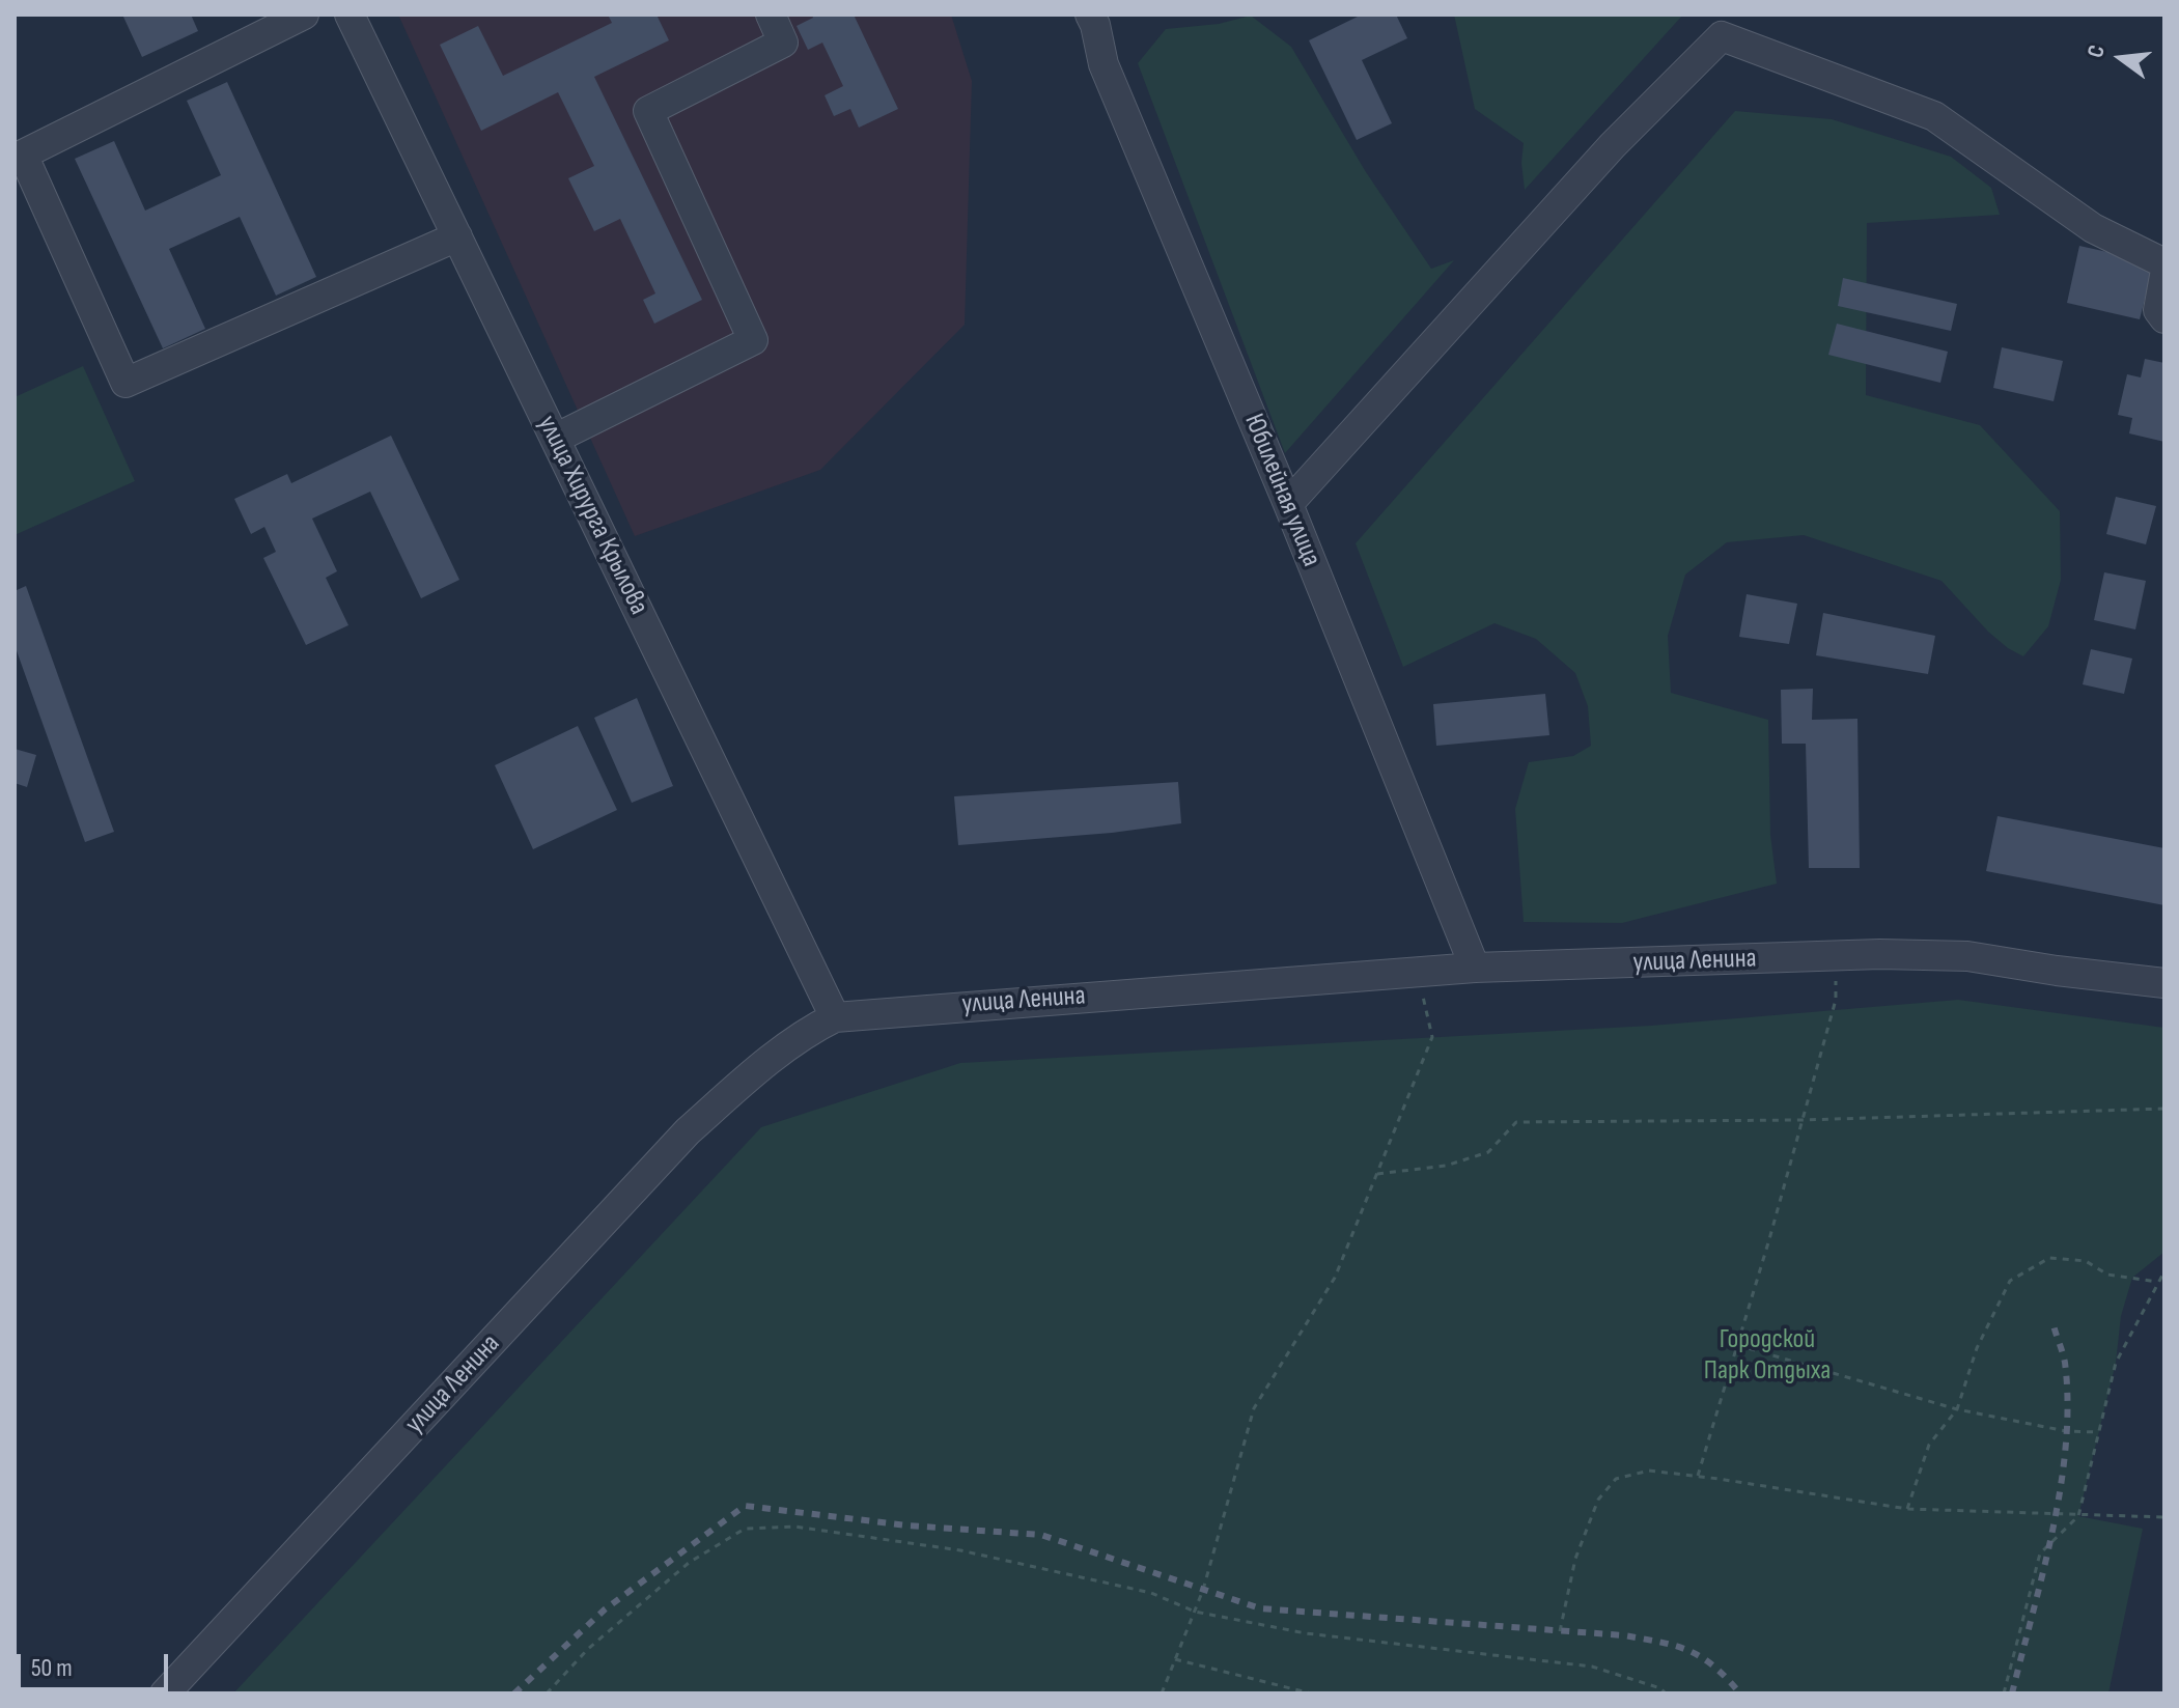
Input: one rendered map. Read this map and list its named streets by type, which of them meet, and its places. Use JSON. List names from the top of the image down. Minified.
{"streets":{"street":["Юбилейная улица","улица Хирурга Крылова","улица Ленина"]},"crossings":[["Юбилейная улица","улица Ленина"],["улица Хирурга Крылова","улица Ленина"]],"parks":["Городской Парк Отдыха"],"scale_bar":"50 m","north":"left"}
